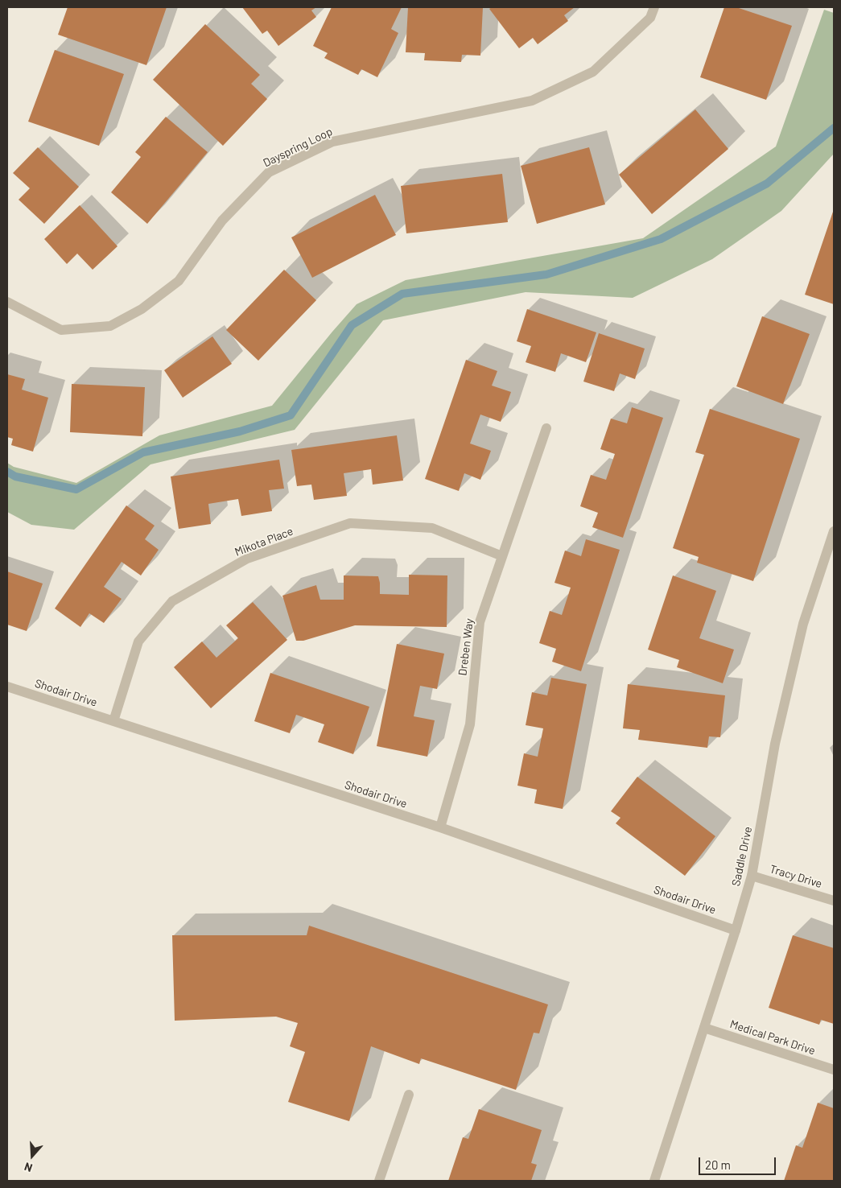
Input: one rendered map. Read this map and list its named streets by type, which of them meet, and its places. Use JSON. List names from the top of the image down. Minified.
{"streets":{"street":["Dayspring Loop","Mikota Place","Dreben Way","Shodair Drive","Saddle Drive","Tracy Drive","Medical Park Drive"]},"crossings":[["Mikota Place","Dreben Way"],["Mikota Place","Shodair Drive"],["Dreben Way","Shodair Drive"],["Shodair Drive","Saddle Drive"],["Saddle Drive","Tracy Drive"],["Saddle Drive","Medical Park Drive"]],"scale_bar":"20 m","north":"bottom"}
